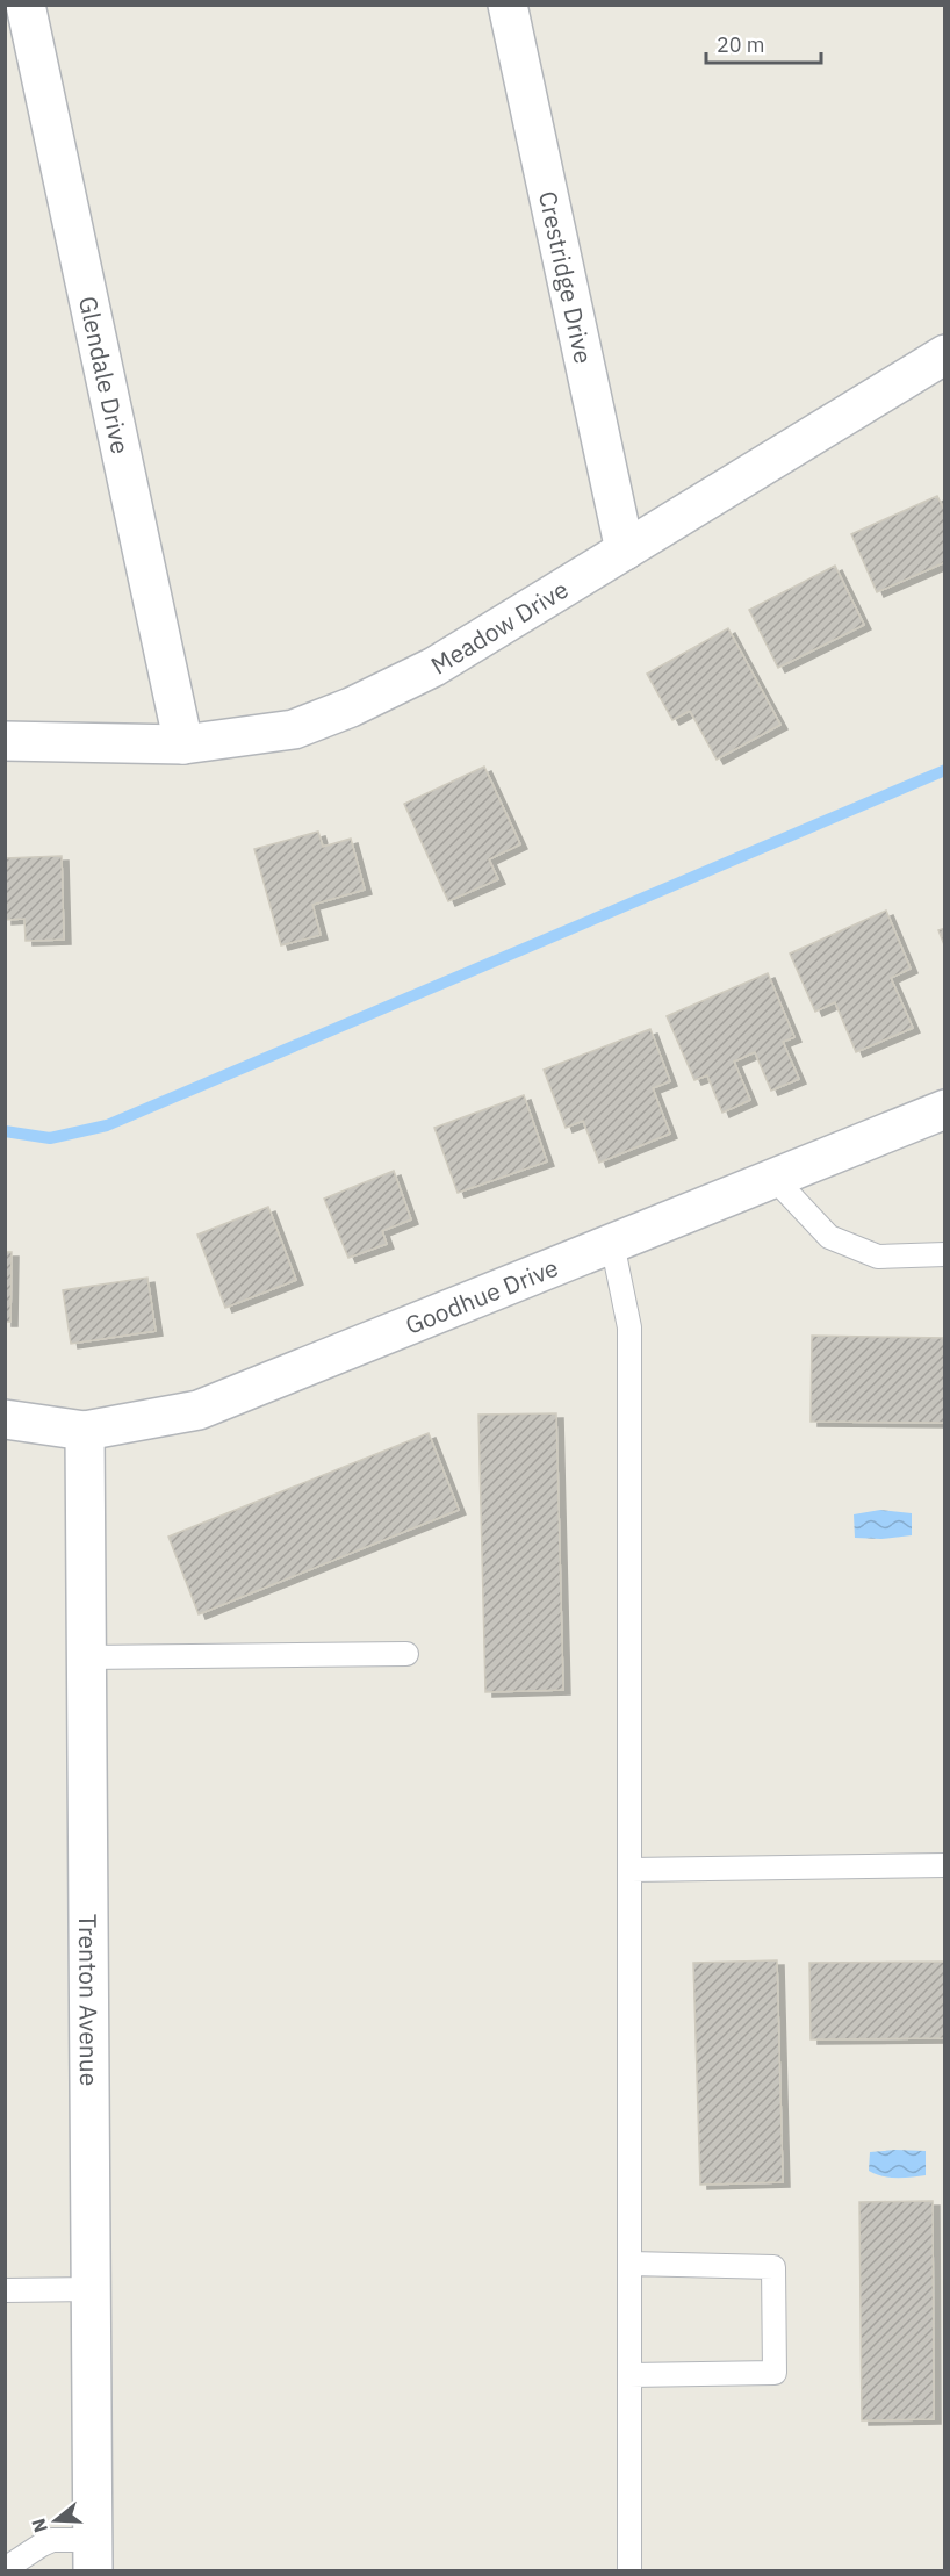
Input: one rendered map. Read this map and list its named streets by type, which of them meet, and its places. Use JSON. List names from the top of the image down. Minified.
{"streets":{"street":["Crestridge Drive","Glendale Drive","Meadow Drive","Goodhue Drive","Trenton Avenue"]},"crossings":[["Crestridge Drive","Meadow Drive"],["Glendale Drive","Meadow Drive"],["Goodhue Drive","Trenton Avenue"]],"scale_bar":"20 m","north":"left"}
